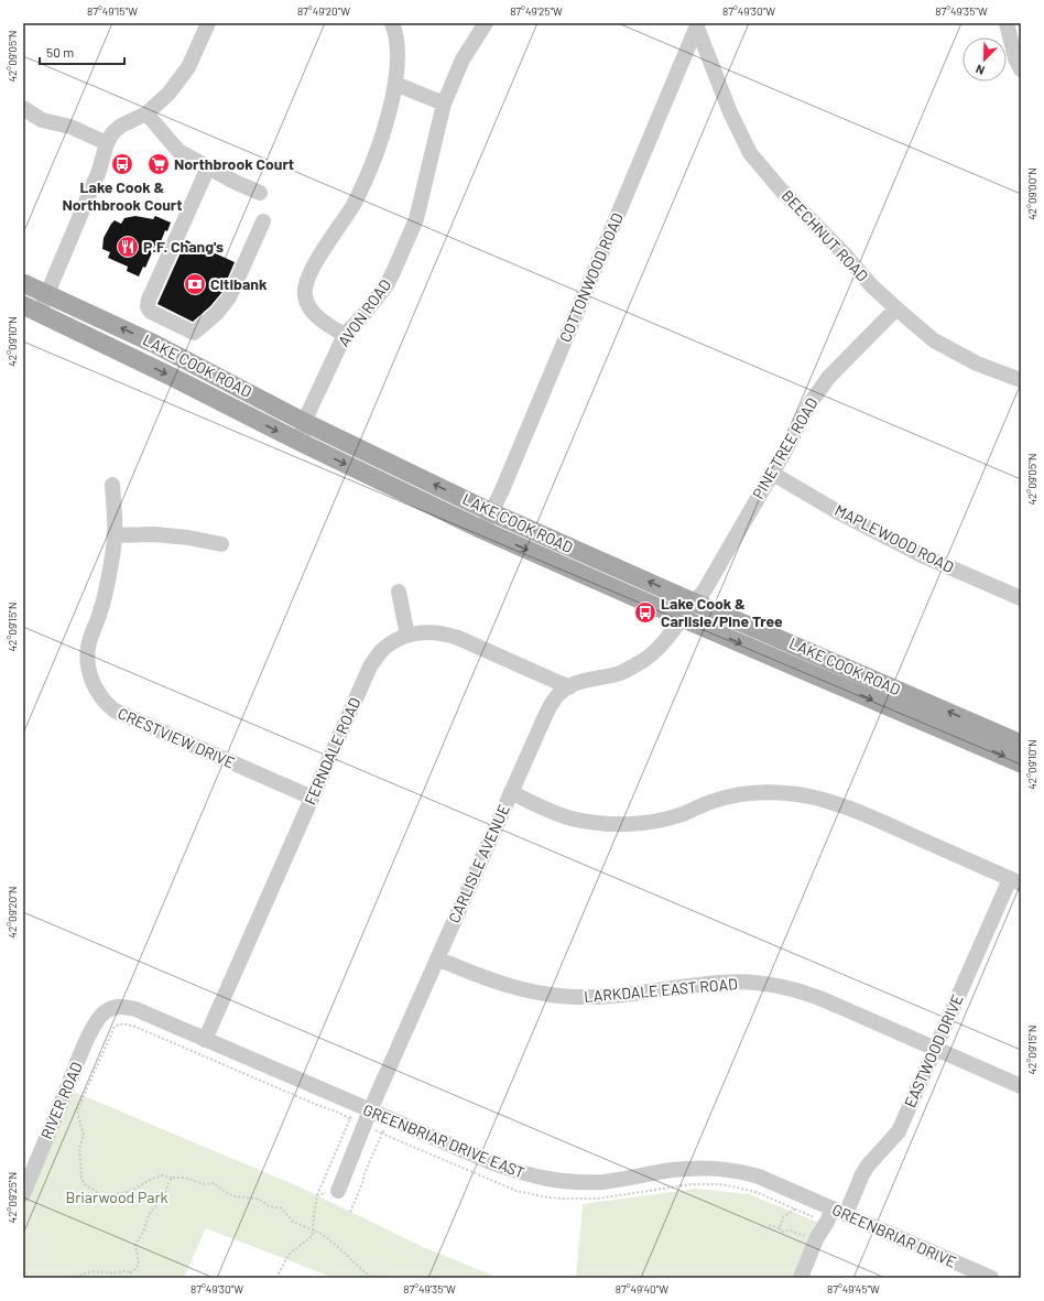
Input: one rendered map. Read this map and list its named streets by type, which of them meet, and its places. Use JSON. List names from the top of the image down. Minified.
{"streets":{"main road":["LAKE COOK ROAD"],"street":["BEECHNUT ROAD","COTTONWOOD ROAD","AVON ROAD","PINE TREE ROAD","MAPLEWOOD ROAD","CRESTVIEW DRIVE","FERNDALE ROAD","CARLISLE AVENUE","LARKDALE EAST ROAD","EASTWOOD DRIVE","RIVER ROAD","GREENBRIAR DRIVE EAST","GREENBRIAR DRIVE"]},"crossings":[["BEECHNUT ROAD","COTTONWOOD ROAD"],["BEECHNUT ROAD","PINE TREE ROAD"],["COTTONWOOD ROAD","LAKE COOK ROAD"],["AVON ROAD","LAKE COOK ROAD"],["LAKE COOK ROAD","PINE TREE ROAD"],["LAKE COOK ROAD","CARLISLE AVENUE"],["PINE TREE ROAD","MAPLEWOOD ROAD"],["PINE TREE ROAD","CARLISLE AVENUE"],["CRESTVIEW DRIVE","FERNDALE ROAD"],["FERNDALE ROAD","CARLISLE AVENUE"],["FERNDALE ROAD","GREENBRIAR DRIVE EAST"],["CARLISLE AVENUE","LARKDALE EAST ROAD"],["CARLISLE AVENUE","GREENBRIAR DRIVE EAST"],["LARKDALE EAST ROAD","EASTWOOD DRIVE"],["EASTWOOD DRIVE","GREENBRIAR DRIVE"],["RIVER ROAD","GREENBRIAR DRIVE EAST"],["GREENBRIAR DRIVE EAST","GREENBRIAR DRIVE"]],"parks":["Briarwood Park"],"places":{"bus stop":["Lake Cook & Northbrook Court","Lake Cook & Carlisle/Pine Tree"],"supermarket":["Northbrook Court"],"restaurant":["P.F. Chang's"],"bank":["Citibank"]},"scale_bar":"50 m","north":"bottom left","coordinates":["87°49'15\"W","87°49'20\"W","87°49'25\"W","87°49'30\"W","87°49'35\"W","42°09'05\"N","42°09'00\"N","42°09'10\"N","42°09'15\"N","42°09'20\"N","42°09'25\"N","87°49'40\"W","87°49'45\"W"]}
